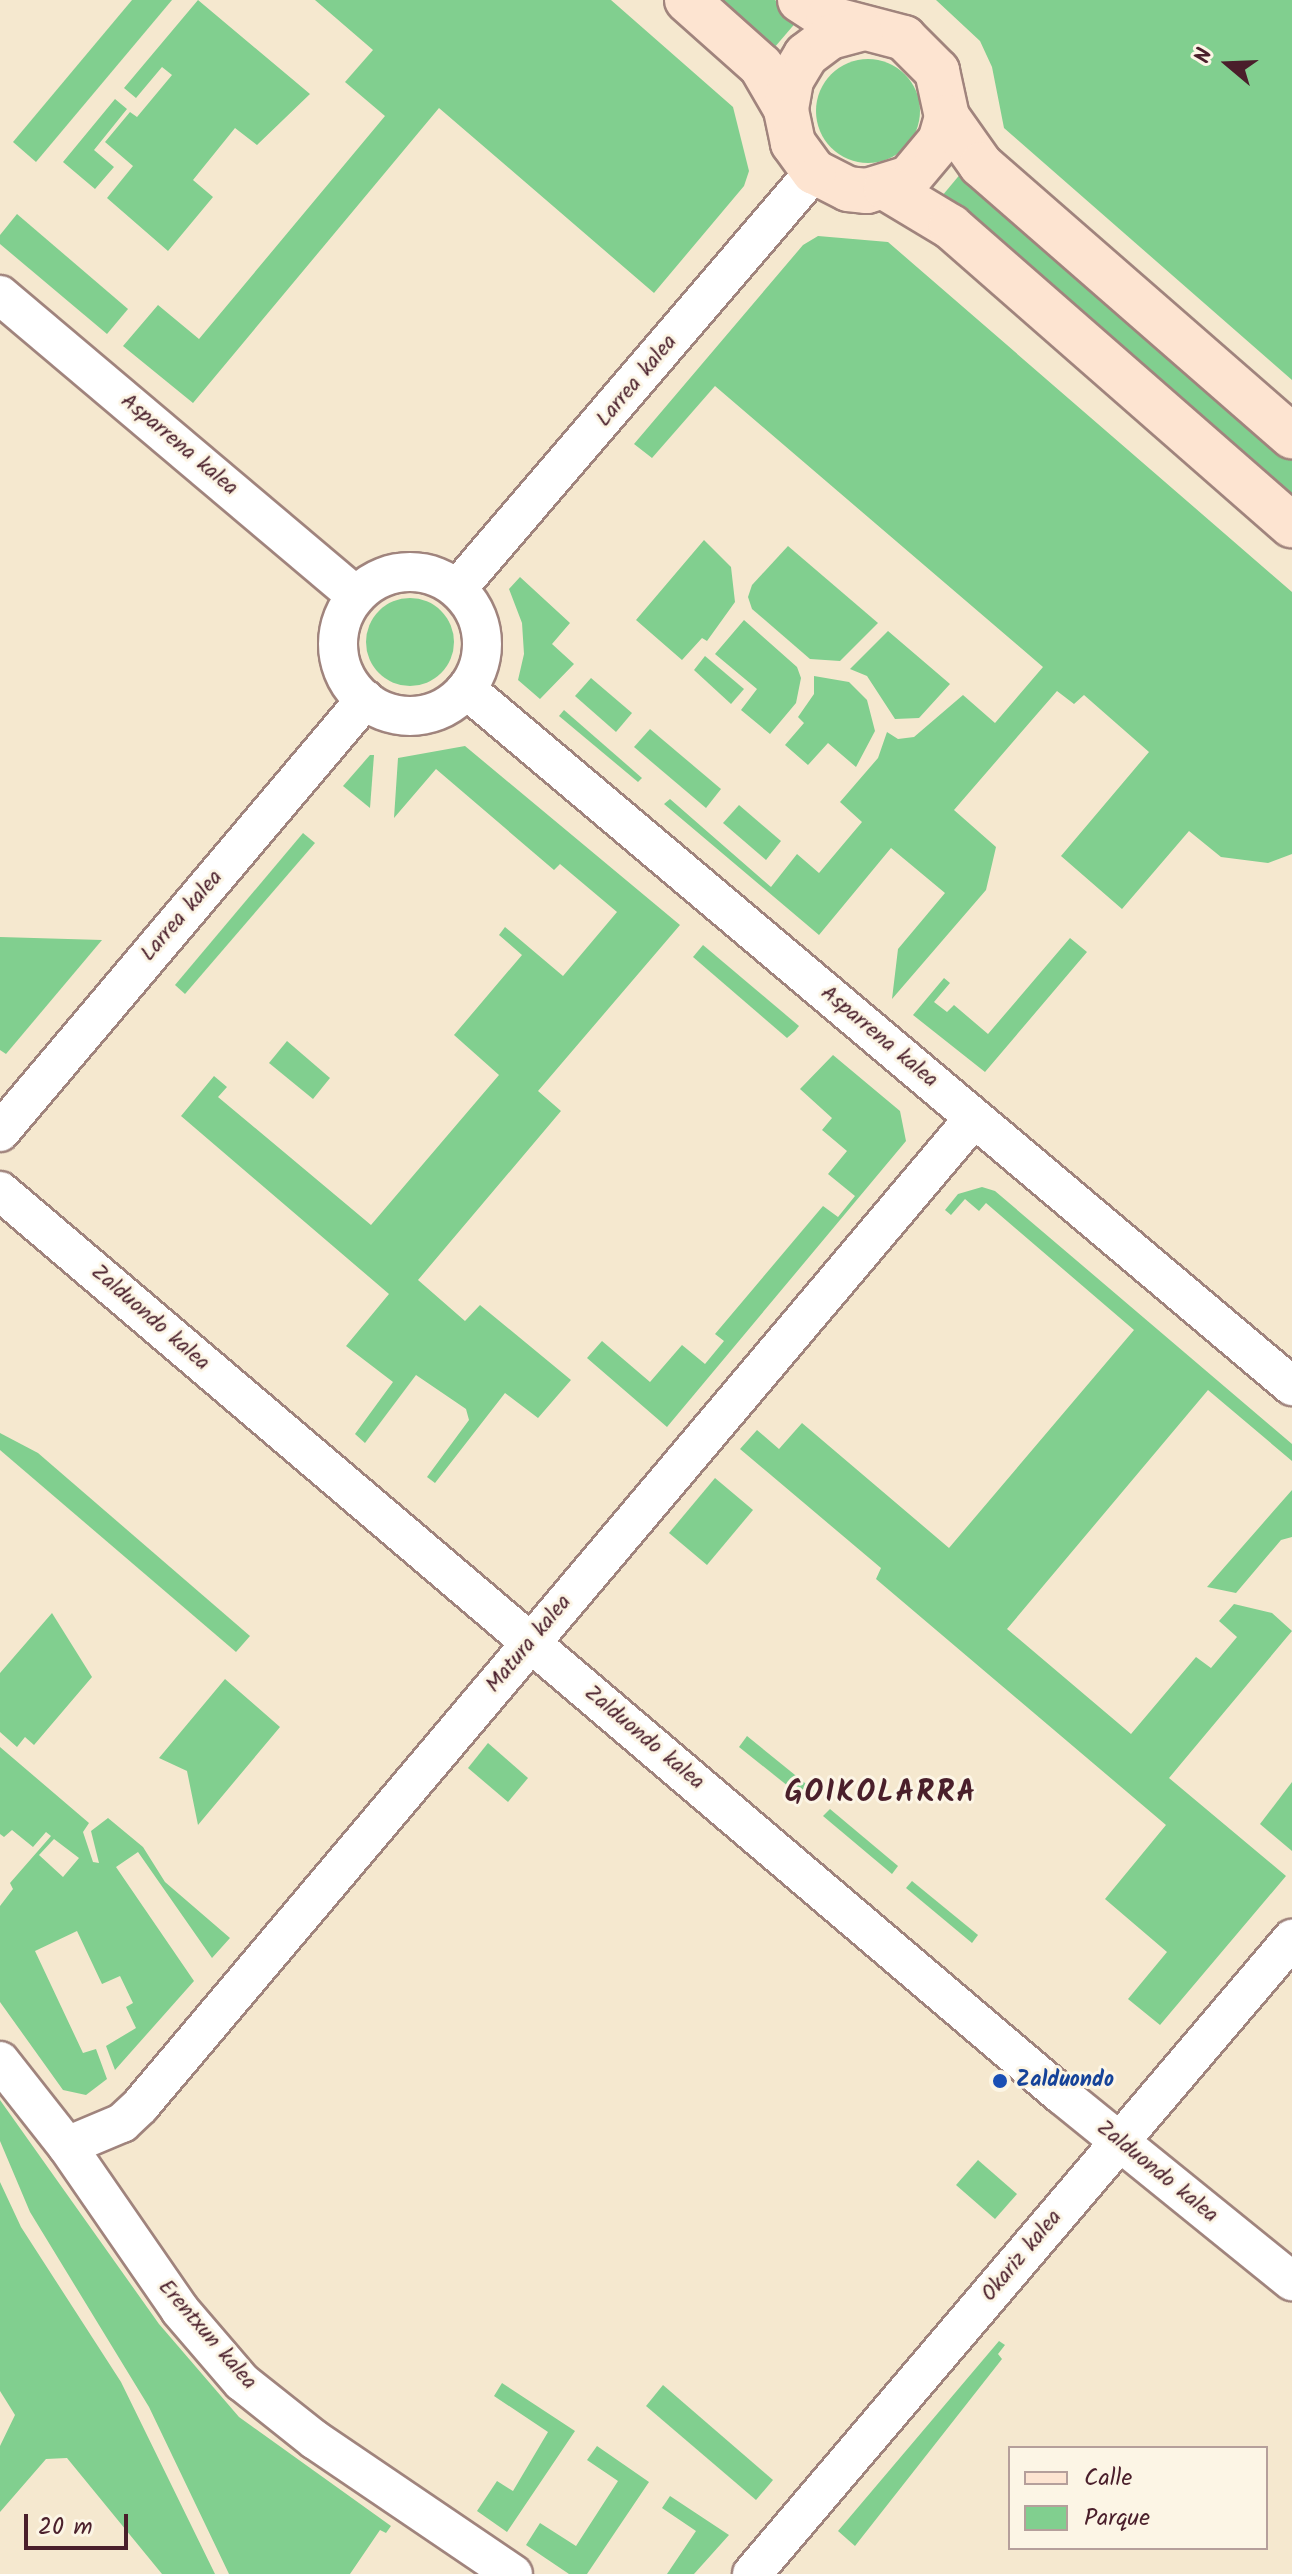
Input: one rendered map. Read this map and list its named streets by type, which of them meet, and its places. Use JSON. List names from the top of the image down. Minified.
{"streets":{"street":["Larrea kalea","Asparrena kalea","Zalduondo kalea","Matura kalea","Okariz kalea","Erentxun kalea"]},"crossings":[["Larrea kalea","Asparrena kalea"],["Asparrena kalea","Matura kalea"],["Zalduondo kalea","Matura kalea"],["Zalduondo kalea","Okariz kalea"],["Matura kalea","Erentxun kalea"]],"districts":["GOIKOLARRA"],"places":["Zalduondo"],"legend":["Calle","Parque"],"scale_bar":"20 m","north":"left"}
